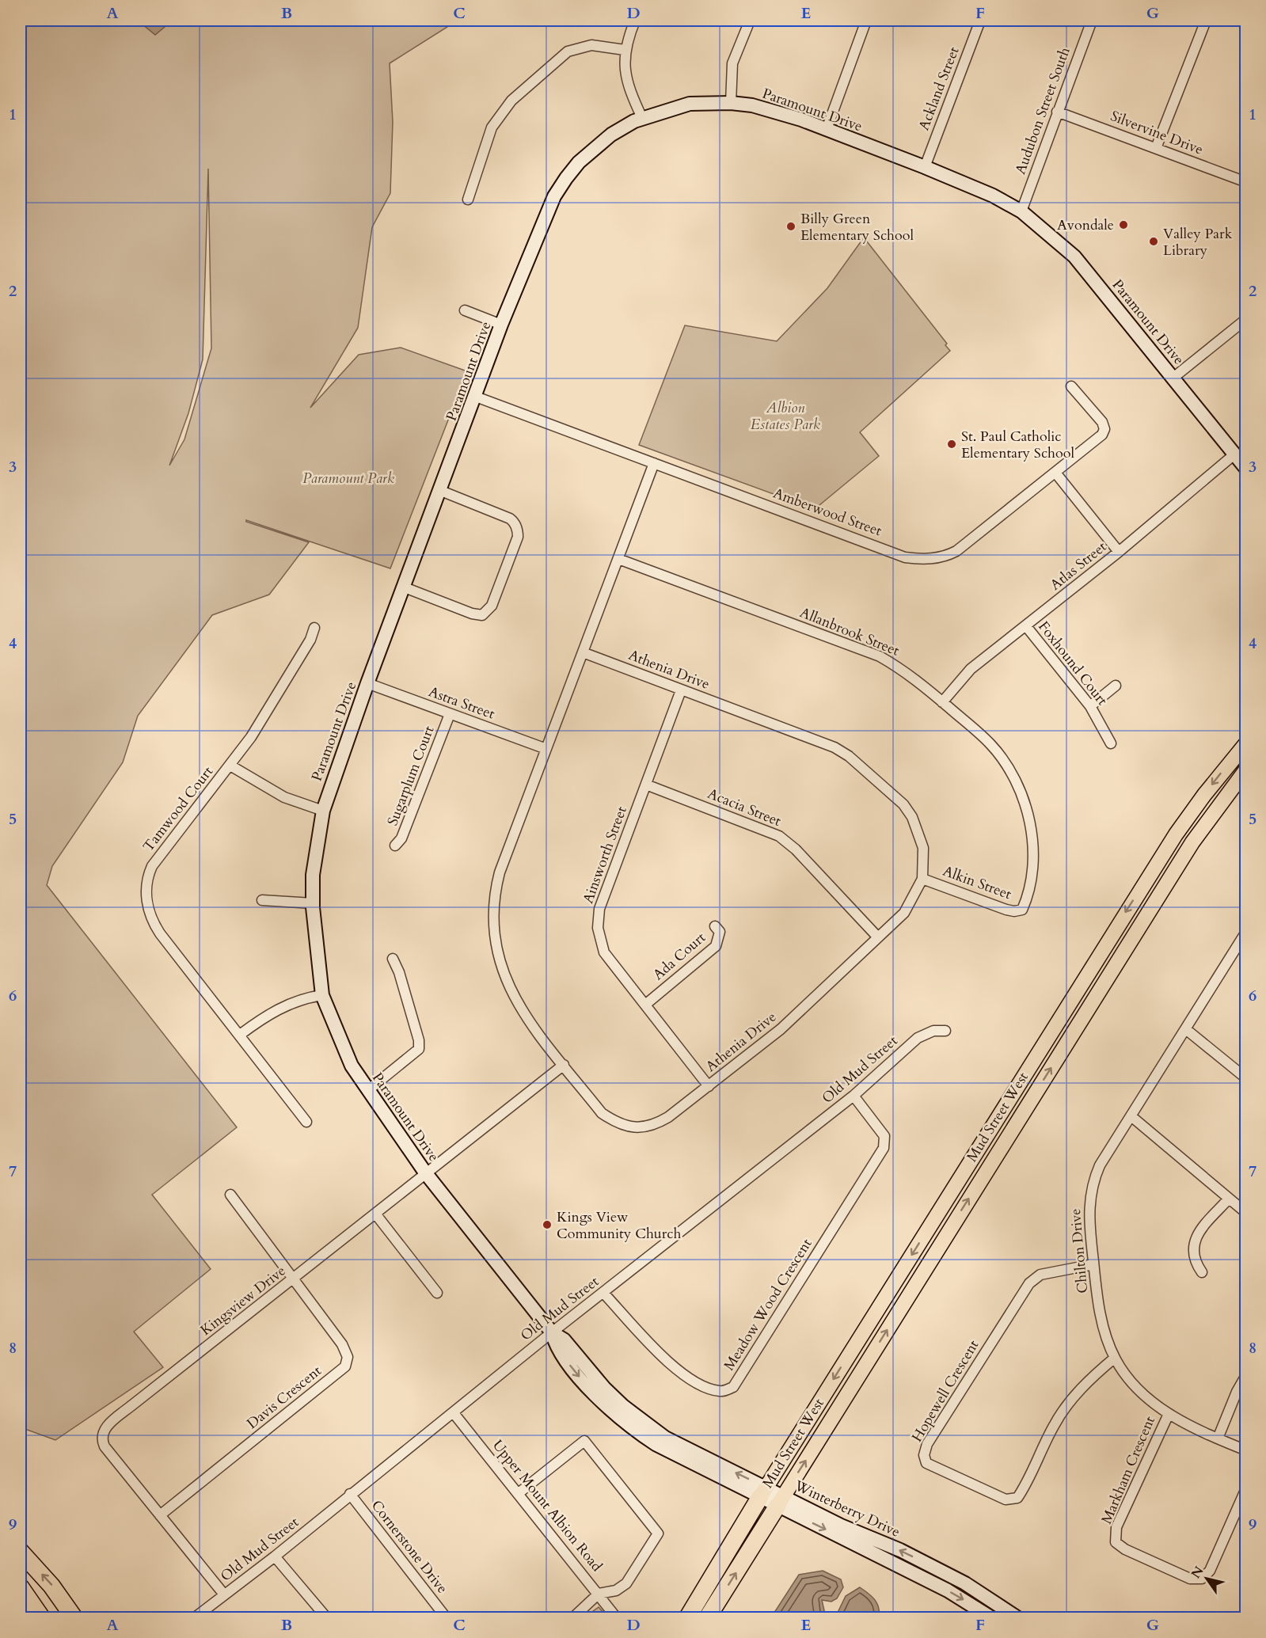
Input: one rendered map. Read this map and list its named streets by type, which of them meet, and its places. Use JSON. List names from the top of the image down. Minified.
{"streets":{"main road":["Mud Street West"],"street":["Ackland Street","Paramount Drive","Audubon Street South","Silvervine Drive","Amberwood Street","Atlas Street","Allanbrook Street","Foxhound Court","Athenia Drive","Astra Street","Sugarplum Court","Acacia Street","Tamwood Court","Ainsworth Street","Alkin Street","Ada Court","Old Mud Street","Chilton Drive","Kingsview Drive","Meadow Wood Crescent","Hopewell Crescent","Davis Crescent","Markham Crescent","Upper Mount Albion Road","Winterberry Drive","Cornerstone Drive"]},"crossings":[["Ackland Street","Paramount Drive"],["Paramount Drive","Audubon Street South"],["Paramount Drive","Amberwood Street"],["Paramount Drive","Atlas Street"],["Paramount Drive","Astra Street"],["Paramount Drive","Old Mud Street"],["Paramount Drive","Kingsview Drive"],["Paramount Drive","Winterberry Drive"],["Audubon Street South","Silvervine Drive"],["Amberwood Street","Athenia Drive"],["Atlas Street","Allanbrook Street"],["Atlas Street","Foxhound Court"],["Allanbrook Street","Athenia Drive"],["Allanbrook Street","Alkin Street"],["Athenia Drive","Astra Street"],["Athenia Drive","Acacia Street"],["Athenia Drive","Ainsworth Street"],["Athenia Drive","Alkin Street"],["Athenia Drive","Kingsview Drive"],["Astra Street","Sugarplum Court"],["Acacia Street","Ainsworth Street"],["Ainsworth Street","Ada Court"],["Old Mud Street","Kingsview Drive"],["Old Mud Street","Meadow Wood Crescent"],["Old Mud Street","Upper Mount Albion Road"],["Old Mud Street","Winterberry Drive"],["Old Mud Street","Cornerstone Drive"],["Mud Street West","Winterberry Drive"],["Chilton Drive","Hopewell Crescent"],["Chilton Drive","Markham Crescent"],["Kingsview Drive","Davis Crescent"]],"parks":["Albion Estates Park","Paramount Park"],"places":["Avondale","Billy Green Elementary School","Valley Park Library","St. Paul Catholic Elementary School","Kings View Community Church"],"north":"top left","grid":{"columns":["A","B","C","D","E","F","G"],"rows":["1","2","3","4","5","6","7","8","9"]}}
